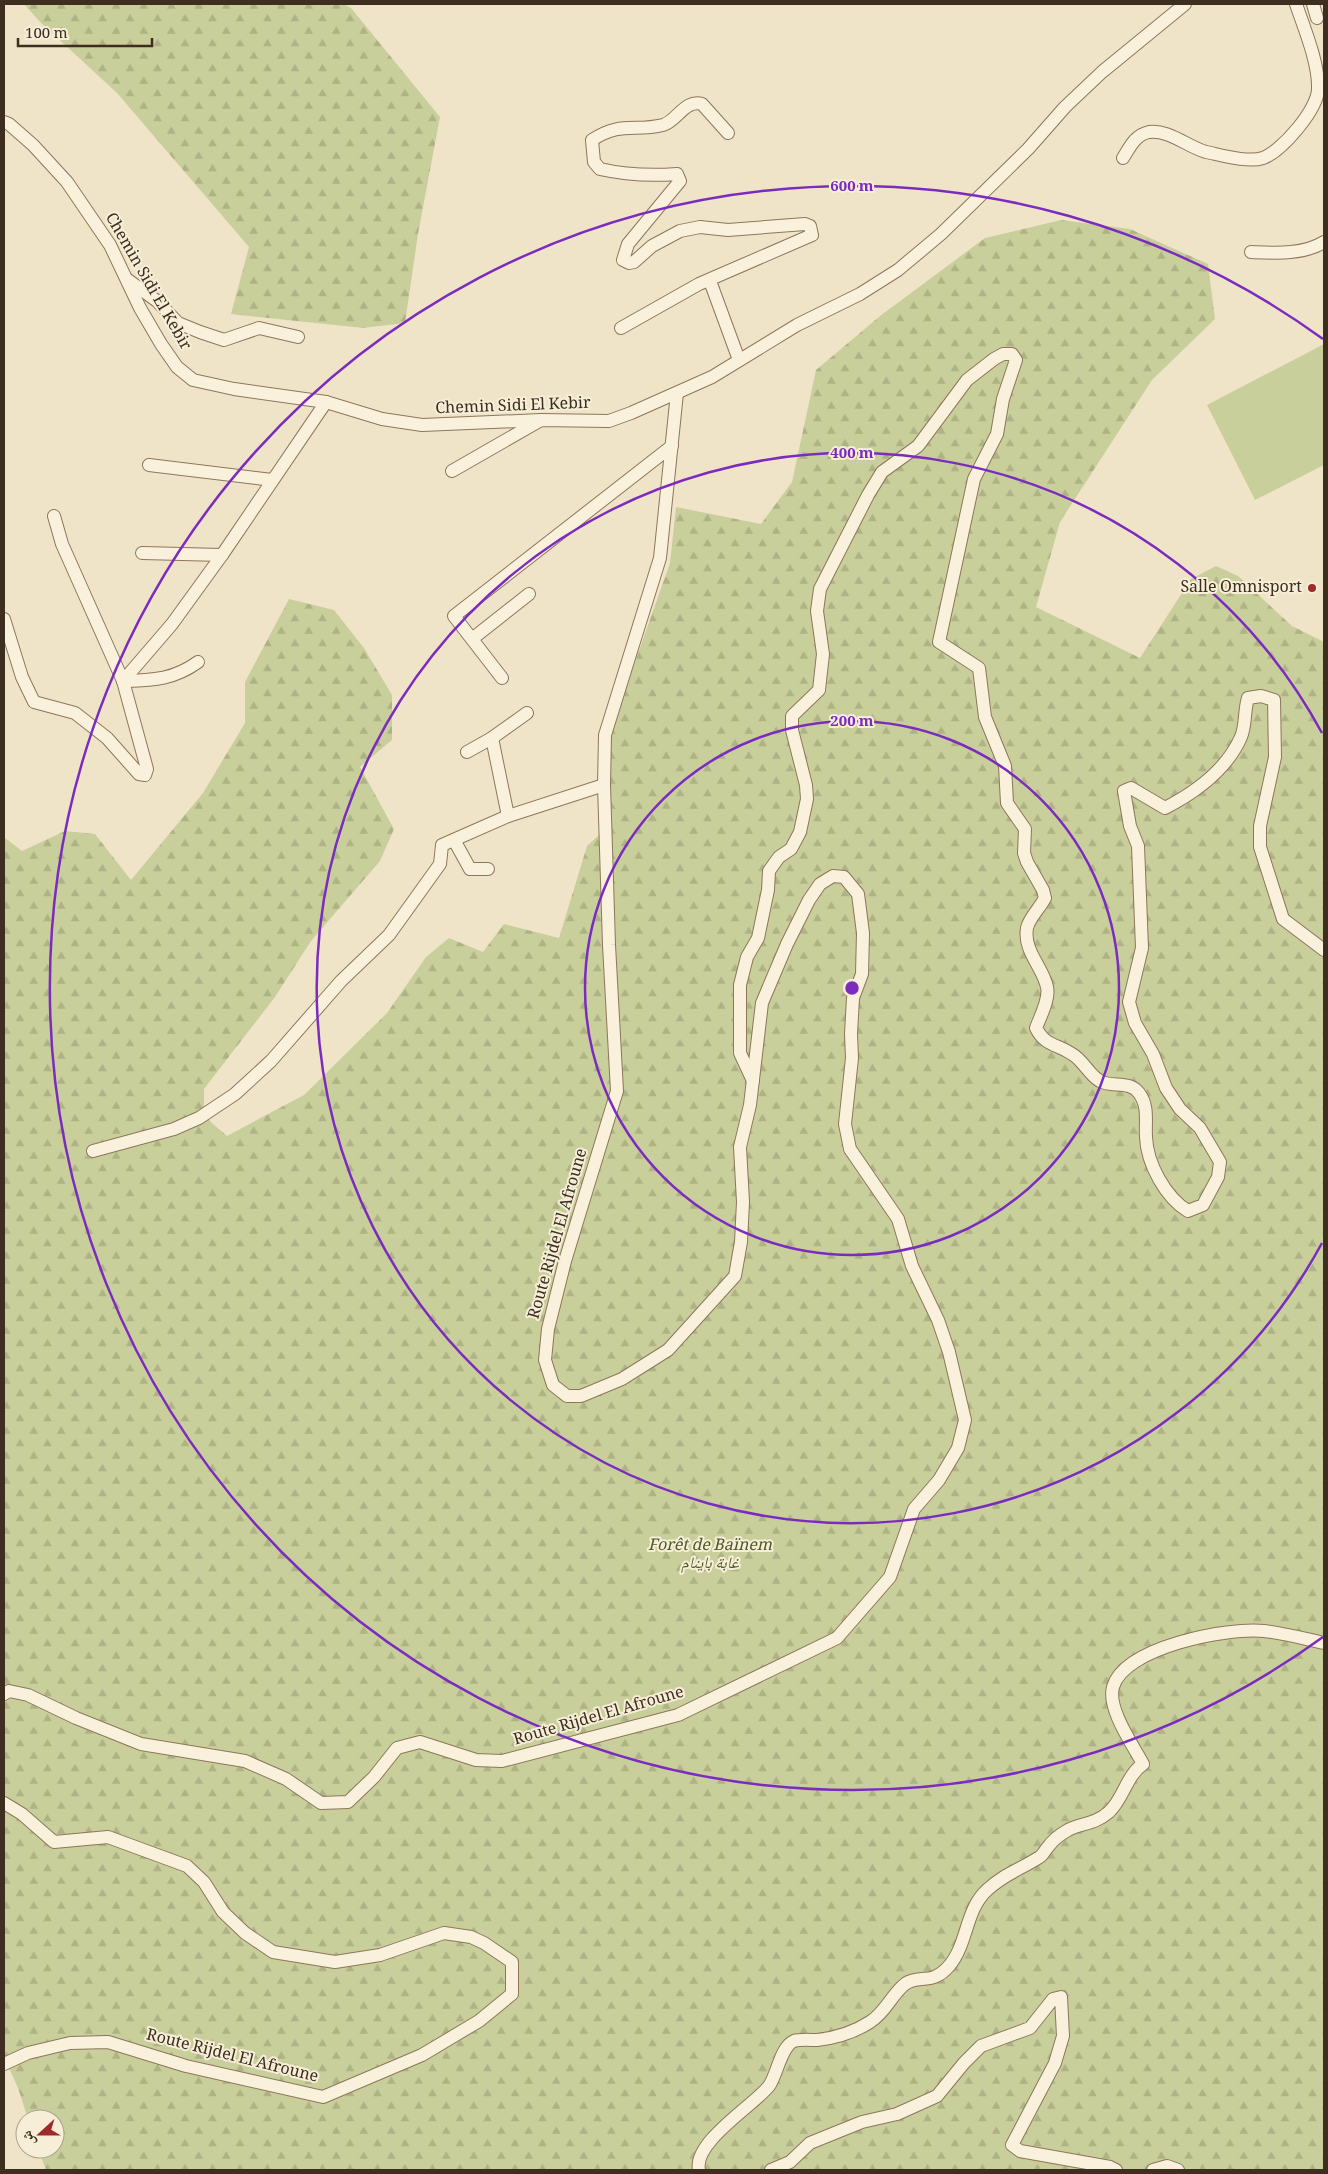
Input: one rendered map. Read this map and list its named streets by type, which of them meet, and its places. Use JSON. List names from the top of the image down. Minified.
{"streets":{"street":["Chemin Sidi El Kebir","Route Rijdel El Afroune"]},"crossings":[["Chemin Sidi El Kebir","Route Rijdel El Afroune"]],"parks":["Forêt de Baïnem غابة باينام"],"places":["Salle Omnisport"],"scale_bar":"100 m","north":"left","rings":["600 m","400 m","200 m"]}
